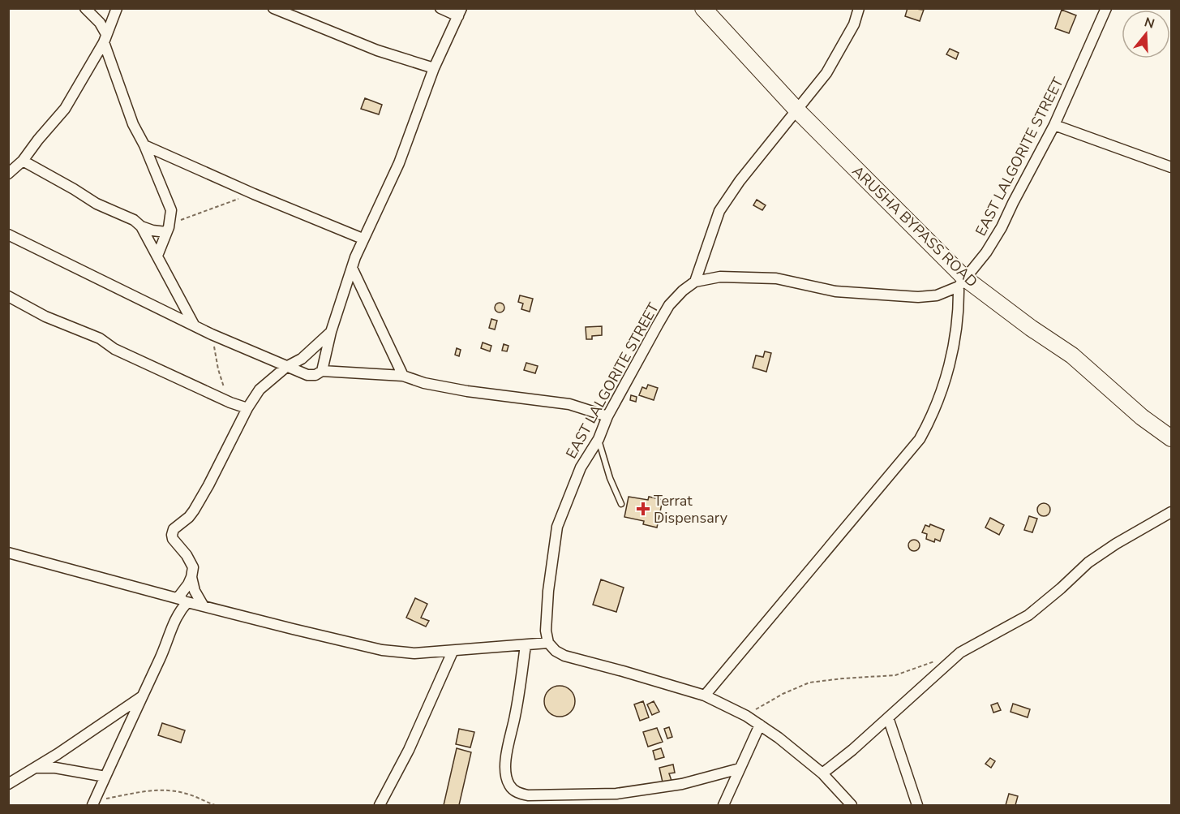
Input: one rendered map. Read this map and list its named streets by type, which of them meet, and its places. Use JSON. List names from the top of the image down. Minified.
{"streets":{"main road":["ARUSHA BYPASS ROAD"],"street":["EAST LALGORITE STREET"]},"crossings":[["EAST LALGORITE STREET","ARUSHA BYPASS ROAD"]],"places":{"health":["Terrat Dispensary"]},"north":"top"}
